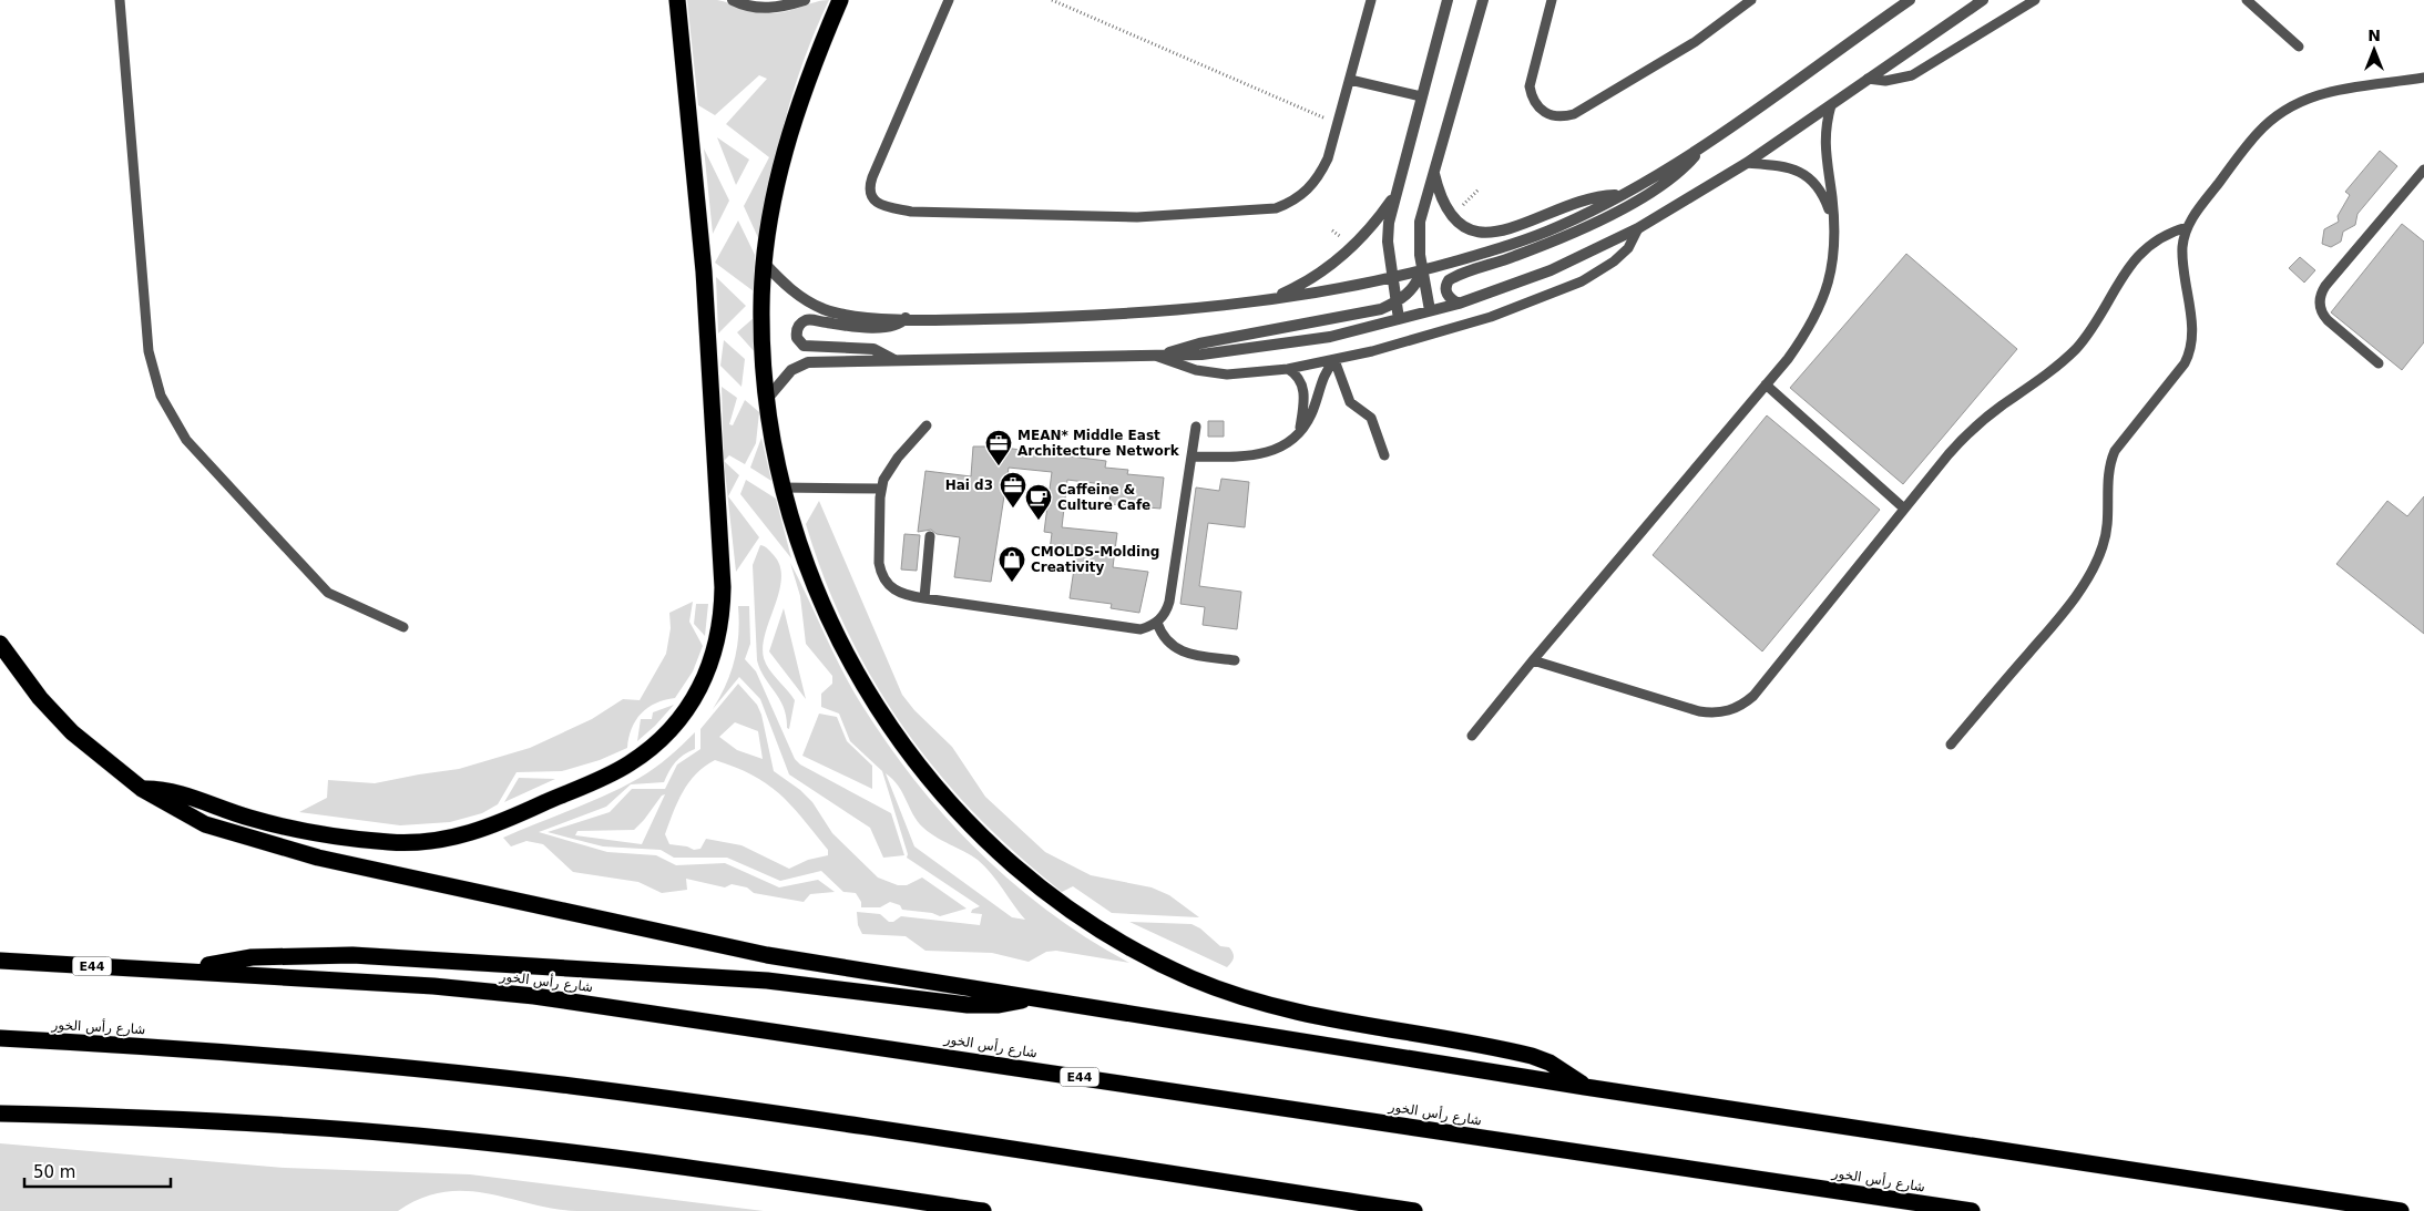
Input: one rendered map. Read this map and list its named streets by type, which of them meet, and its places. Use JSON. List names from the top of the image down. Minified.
{"streets":{"highway":["E44","شارع رأس الخور"]},"places":{"office":["MEAN* Middle East Architecture Network","Hai d3"],"cafe":["Caffeine & Culture Cafe"],"shop":["CMOLDS-Molding Creativity"]},"scale_bar":"50 m","north":"top"}
